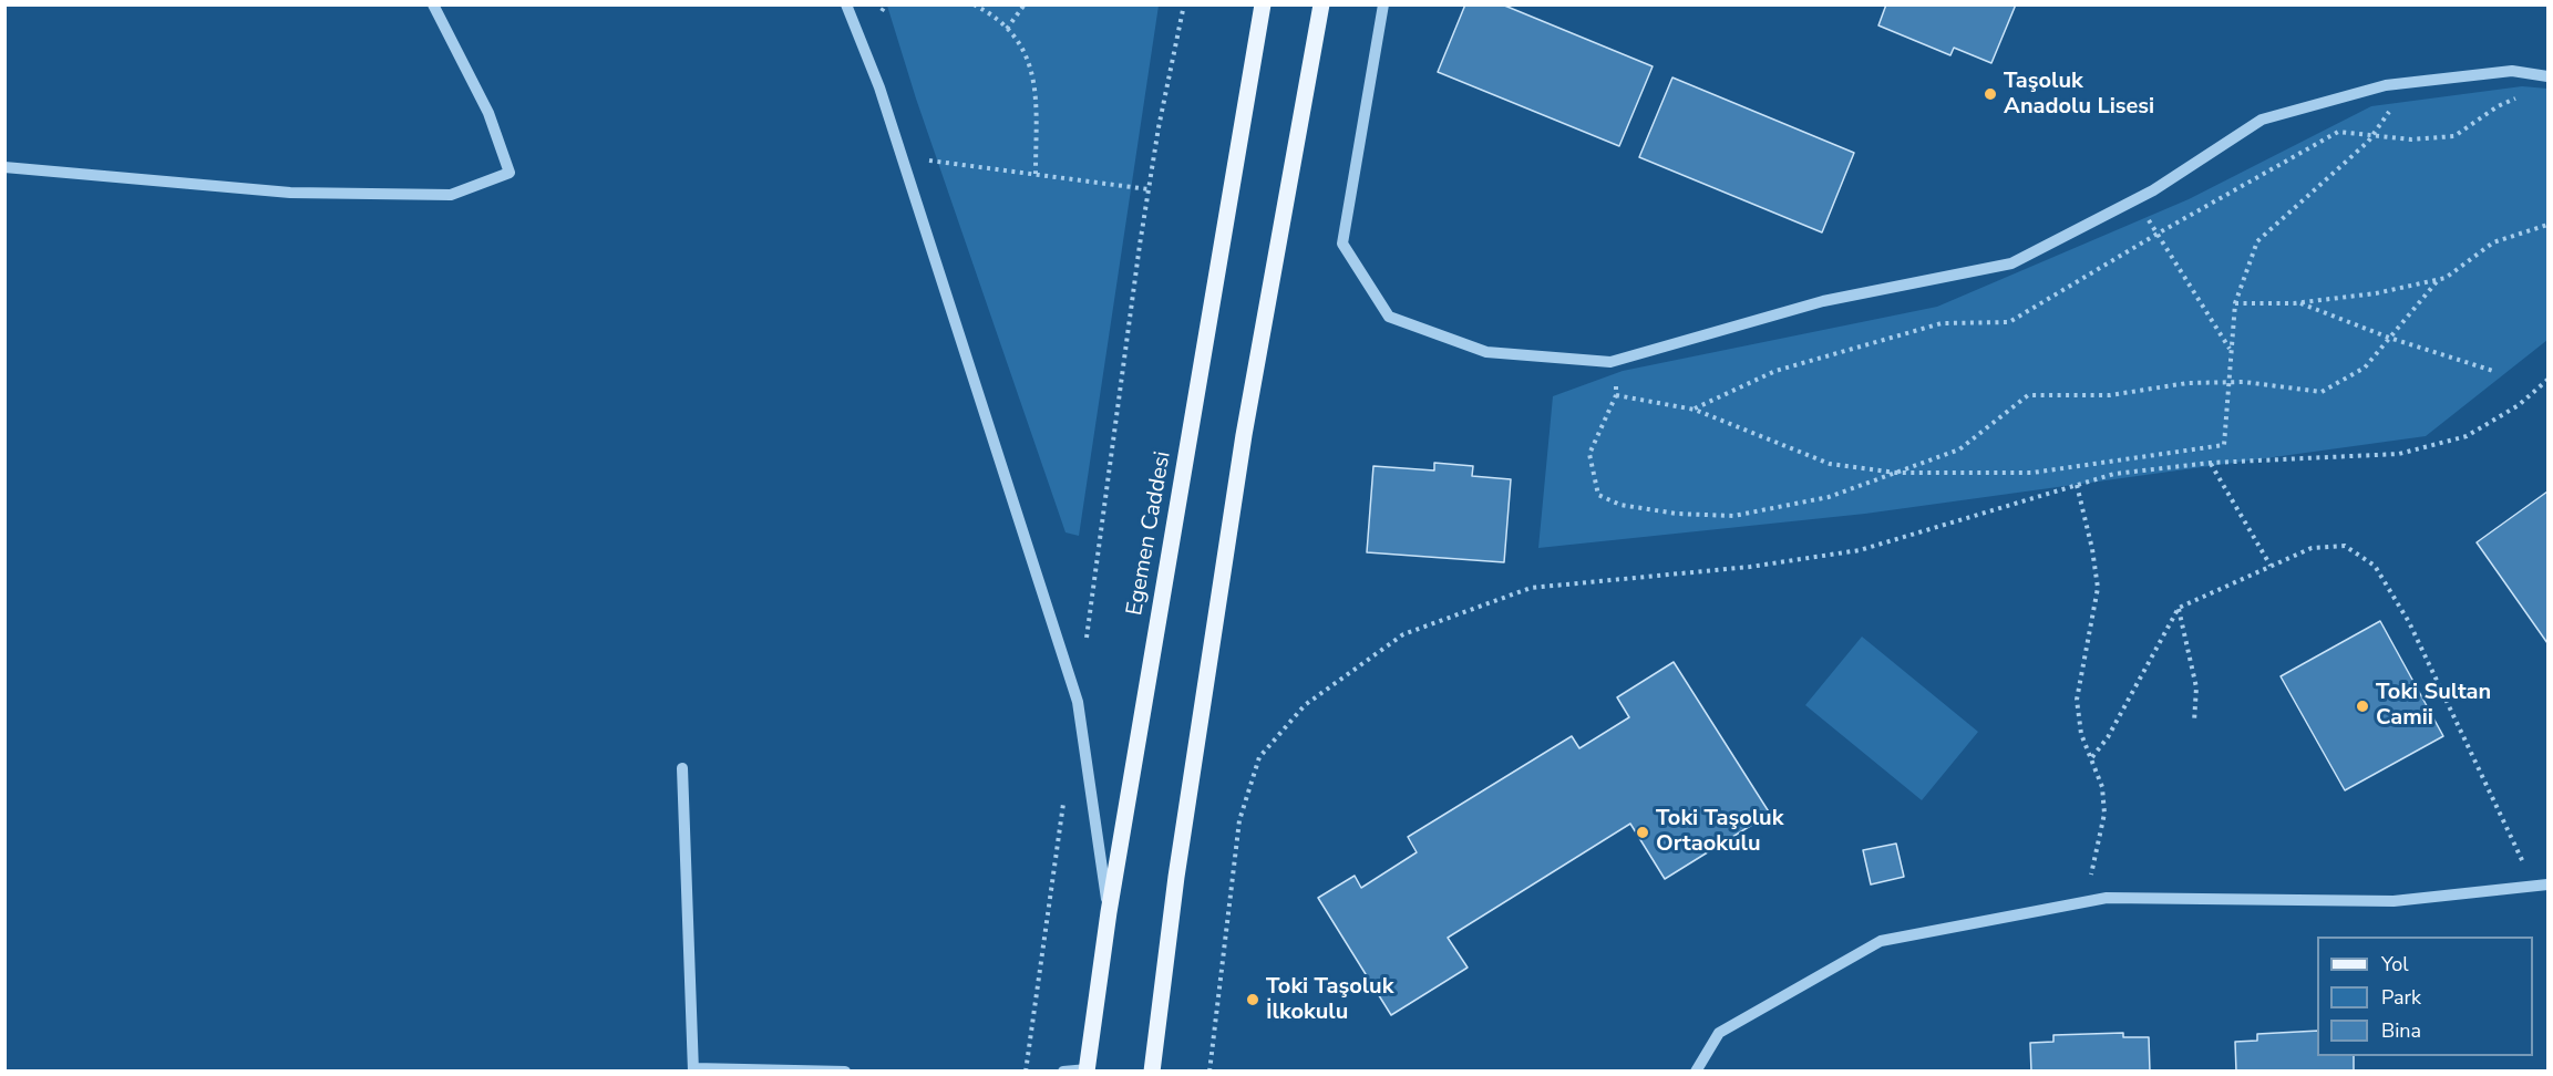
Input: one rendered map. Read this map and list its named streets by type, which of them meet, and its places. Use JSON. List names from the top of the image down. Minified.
{"streets":{"main road":["Egemen Caddesi"]},"places":["Taşoluk Anadolu Lisesi","Toki Sultan Camii","Toki Taşoluk Ortaokulu","Toki Taşoluk İlkokulu"],"legend":["Yol","Park","Bina"]}
